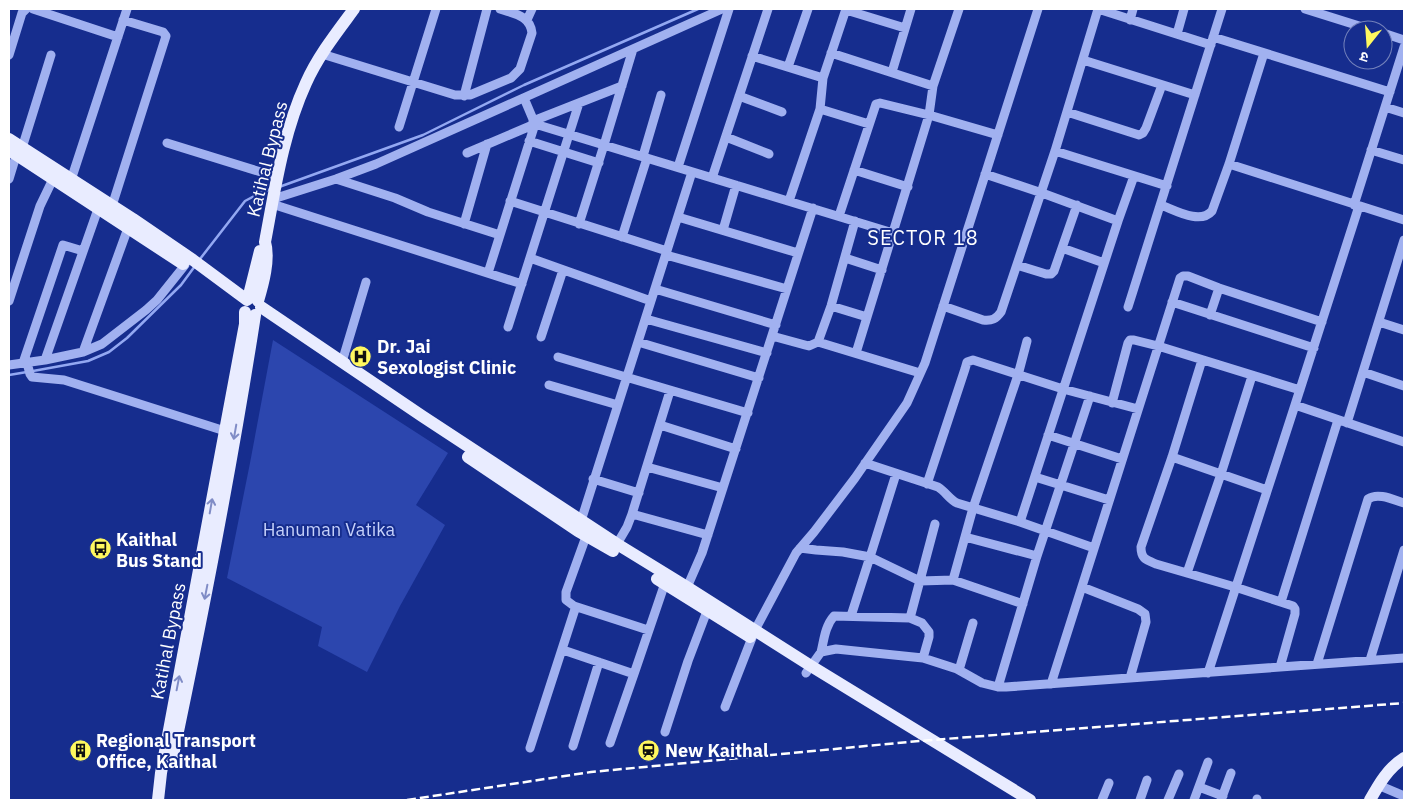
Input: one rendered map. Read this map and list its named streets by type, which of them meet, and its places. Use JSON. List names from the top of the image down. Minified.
{"streets":{"main road":["Katihal Bypass"]},"districts":["SECTOR 18"],"parks":["Hanuman Vatika"],"places":{"hospital":["Dr. Jai Sexologist Clinic"],"bus stop":["Kaithal Bus Stand"],"building":["Regional Transport Office, Kaithal"],"station":["New Kaithal"]},"north":"bottom"}
